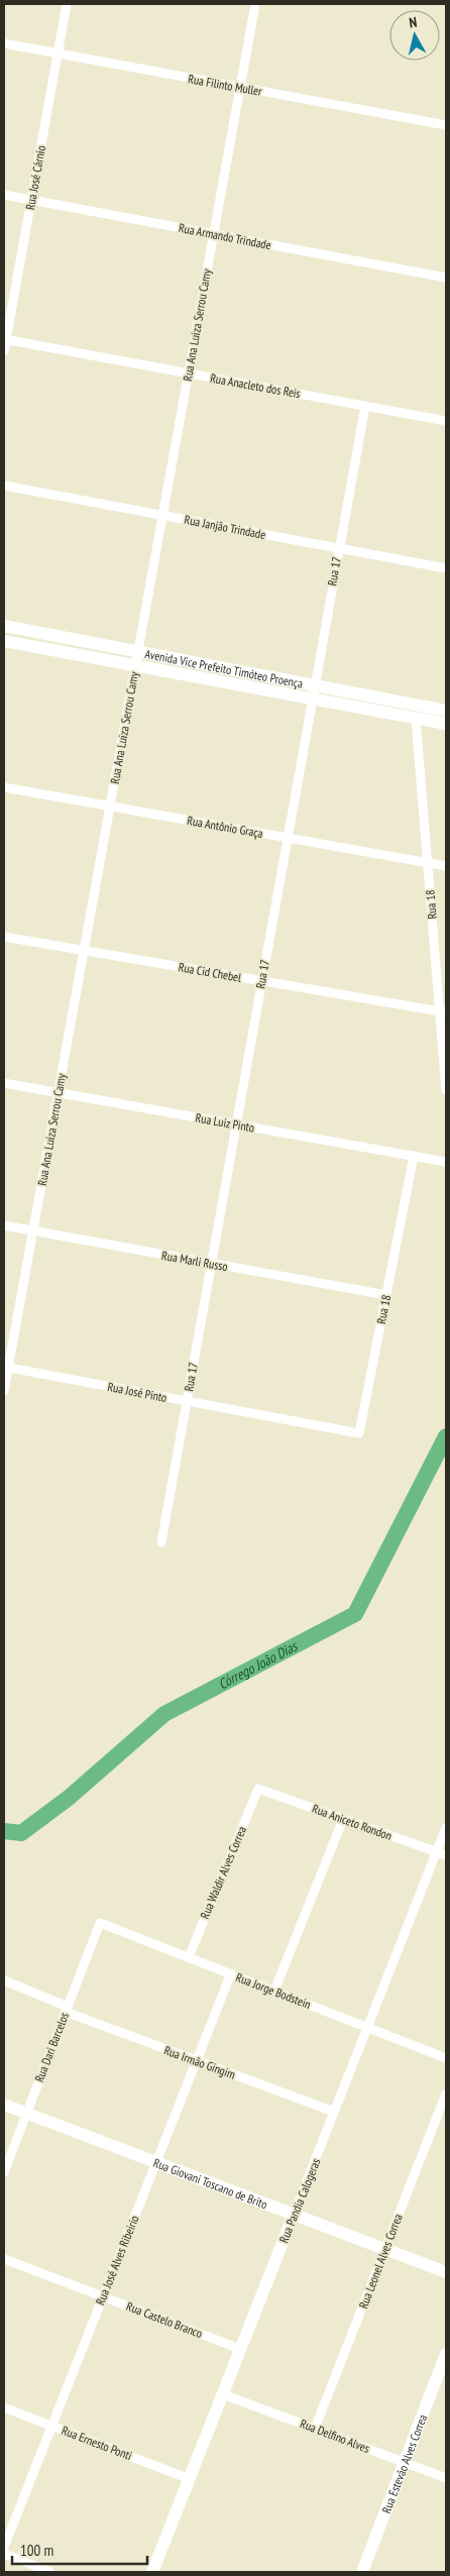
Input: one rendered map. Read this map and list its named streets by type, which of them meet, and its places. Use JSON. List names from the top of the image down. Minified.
{"streets":{"main road":["Avenida Vice Prefeito Timóteo Proença","Rua Giovani Toscano de Brito","Rua Pandia Calogeras","Rua Estevão Alves Correa"],"street":["Rua Filinto Muller","Rua José Cárnio","Rua Armando Trindade","Rua Ana Luiza Serrou Camy","Rua Anacleto dos Reis","Rua Janjão Trindade","Rua 17","Rua Antônio Graça","Rua 18","Rua Cid Chebel","Rua Luiz Pinto","Rua Marli Russo","Rua José Pinto","Rua Aniceto Rondon","Rua Waldir Alves Correa","Rua Jorge Bodstein","Rua Dari Barcelos","Rua Irmão Gingim","Rua José Alves Ribeirio","Rua Leonel Alves Correa","Rua Castelo Branco","Rua Delfino Alves","Rua Ernesto Ponti"]},"crossings":[["Rua Filinto Muller","Rua José Cárnio"],["Rua Filinto Muller","Rua Ana Luiza Serrou Camy"],["Rua José Cárnio","Rua Armando Trindade"],["Rua José Cárnio","Rua Anacleto dos Reis"],["Rua Armando Trindade","Rua Ana Luiza Serrou Camy"],["Rua Ana Luiza Serrou Camy","Rua Anacleto dos Reis"],["Rua Ana Luiza Serrou Camy","Rua Janjão Trindade"],["Rua Ana Luiza Serrou Camy","Avenida Vice Prefeito Timóteo Proença"],["Rua Ana Luiza Serrou Camy","Rua Antônio Graça"],["Rua Ana Luiza Serrou Camy","Rua Cid Chebel"],["Rua Ana Luiza Serrou Camy","Rua Luiz Pinto"],["Rua Ana Luiza Serrou Camy","Rua Marli Russo"],["Rua Ana Luiza Serrou Camy","Rua José Pinto"],["Rua Anacleto dos Reis","Rua 17"],["Rua Janjão Trindade","Rua 17"],["Rua 17","Avenida Vice Prefeito Timóteo Proença"],["Rua 17","Rua Antônio Graça"],["Rua 17","Rua Cid Chebel"],["Rua 17","Rua Luiz Pinto"],["Rua 17","Rua Marli Russo"],["Rua 17","Rua José Pinto"],["Avenida Vice Prefeito Timóteo Proença","Rua 18"],["Rua Antônio Graça","Rua 18"],["Rua 18","Rua Cid Chebel"],["Rua 18","Rua Luiz Pinto"],["Rua 18","Rua Marli Russo"],["Rua 18","Rua José Pinto"],["Rua Aniceto Rondon","Rua Waldir Alves Correa"],["Rua Aniceto Rondon","Rua Pandia Calogeras"],["Rua Waldir Alves Correa","Rua Jorge Bodstein"],["Rua Jorge Bodstein","Rua Dari Barcelos"],["Rua Jorge Bodstein","Rua Pandia Calogeras"],["Rua Jorge Bodstein","Rua José Alves Ribeirio"],["Rua Dari Barcelos","Rua Irmão Gingim"],["Rua Dari Barcelos","Rua Giovani Toscano de Brito"],["Rua Irmão Gingim","Rua Pandia Calogeras"],["Rua Irmão Gingim","Rua José Alves Ribeirio"],["Rua Giovani Toscano de Brito","Rua Pandia Calogeras"],["Rua Giovani Toscano de Brito","Rua José Alves Ribeirio"],["Rua Giovani Toscano de Brito","Rua Leonel Alves Correa"],["Rua Pandia Calogeras","Rua Castelo Branco"],["Rua Pandia Calogeras","Rua Delfino Alves"],["Rua Pandia Calogeras","Rua Ernesto Ponti"],["Rua José Alves Ribeirio","Rua Castelo Branco"],["Rua José Alves Ribeirio","Rua Ernesto Ponti"],["Rua Leonel Alves Correa","Rua Delfino Alves"],["Rua Delfino Alves","Rua Estevão Alves Correa"]],"water":["Córrego João Dias"],"scale_bar":"100 m","north":"top"}
